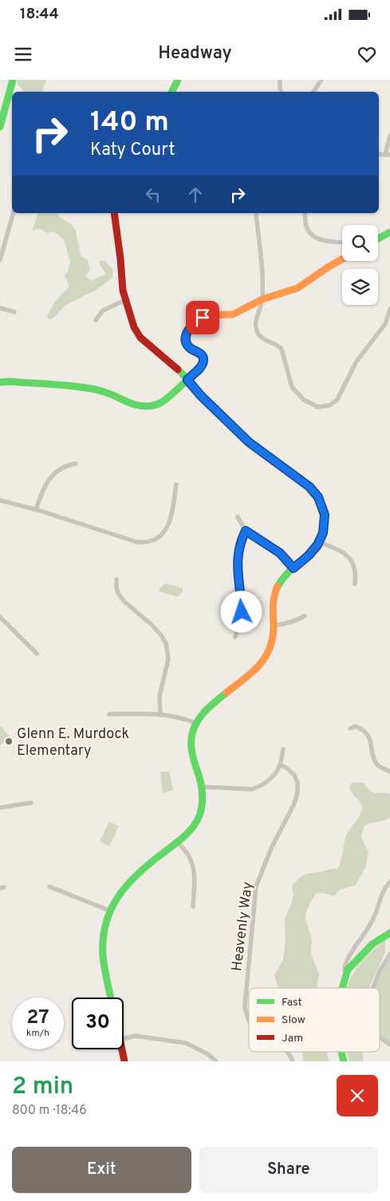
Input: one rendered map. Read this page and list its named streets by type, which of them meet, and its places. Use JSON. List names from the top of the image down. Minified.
{"streets":{"street":["Heavenly Way"]},"places":["Glenn E. Murdock Elementary"],"legend":["Fast","Slow","Jam"],"page":{"status":"18:44","header":"Headway","turn":["140 m","Katy Court"],"speed":"27 km/h","limit":"30","heading":["2 min","800 m · 18:46"],"buttons":["Exit","Share"]}}
